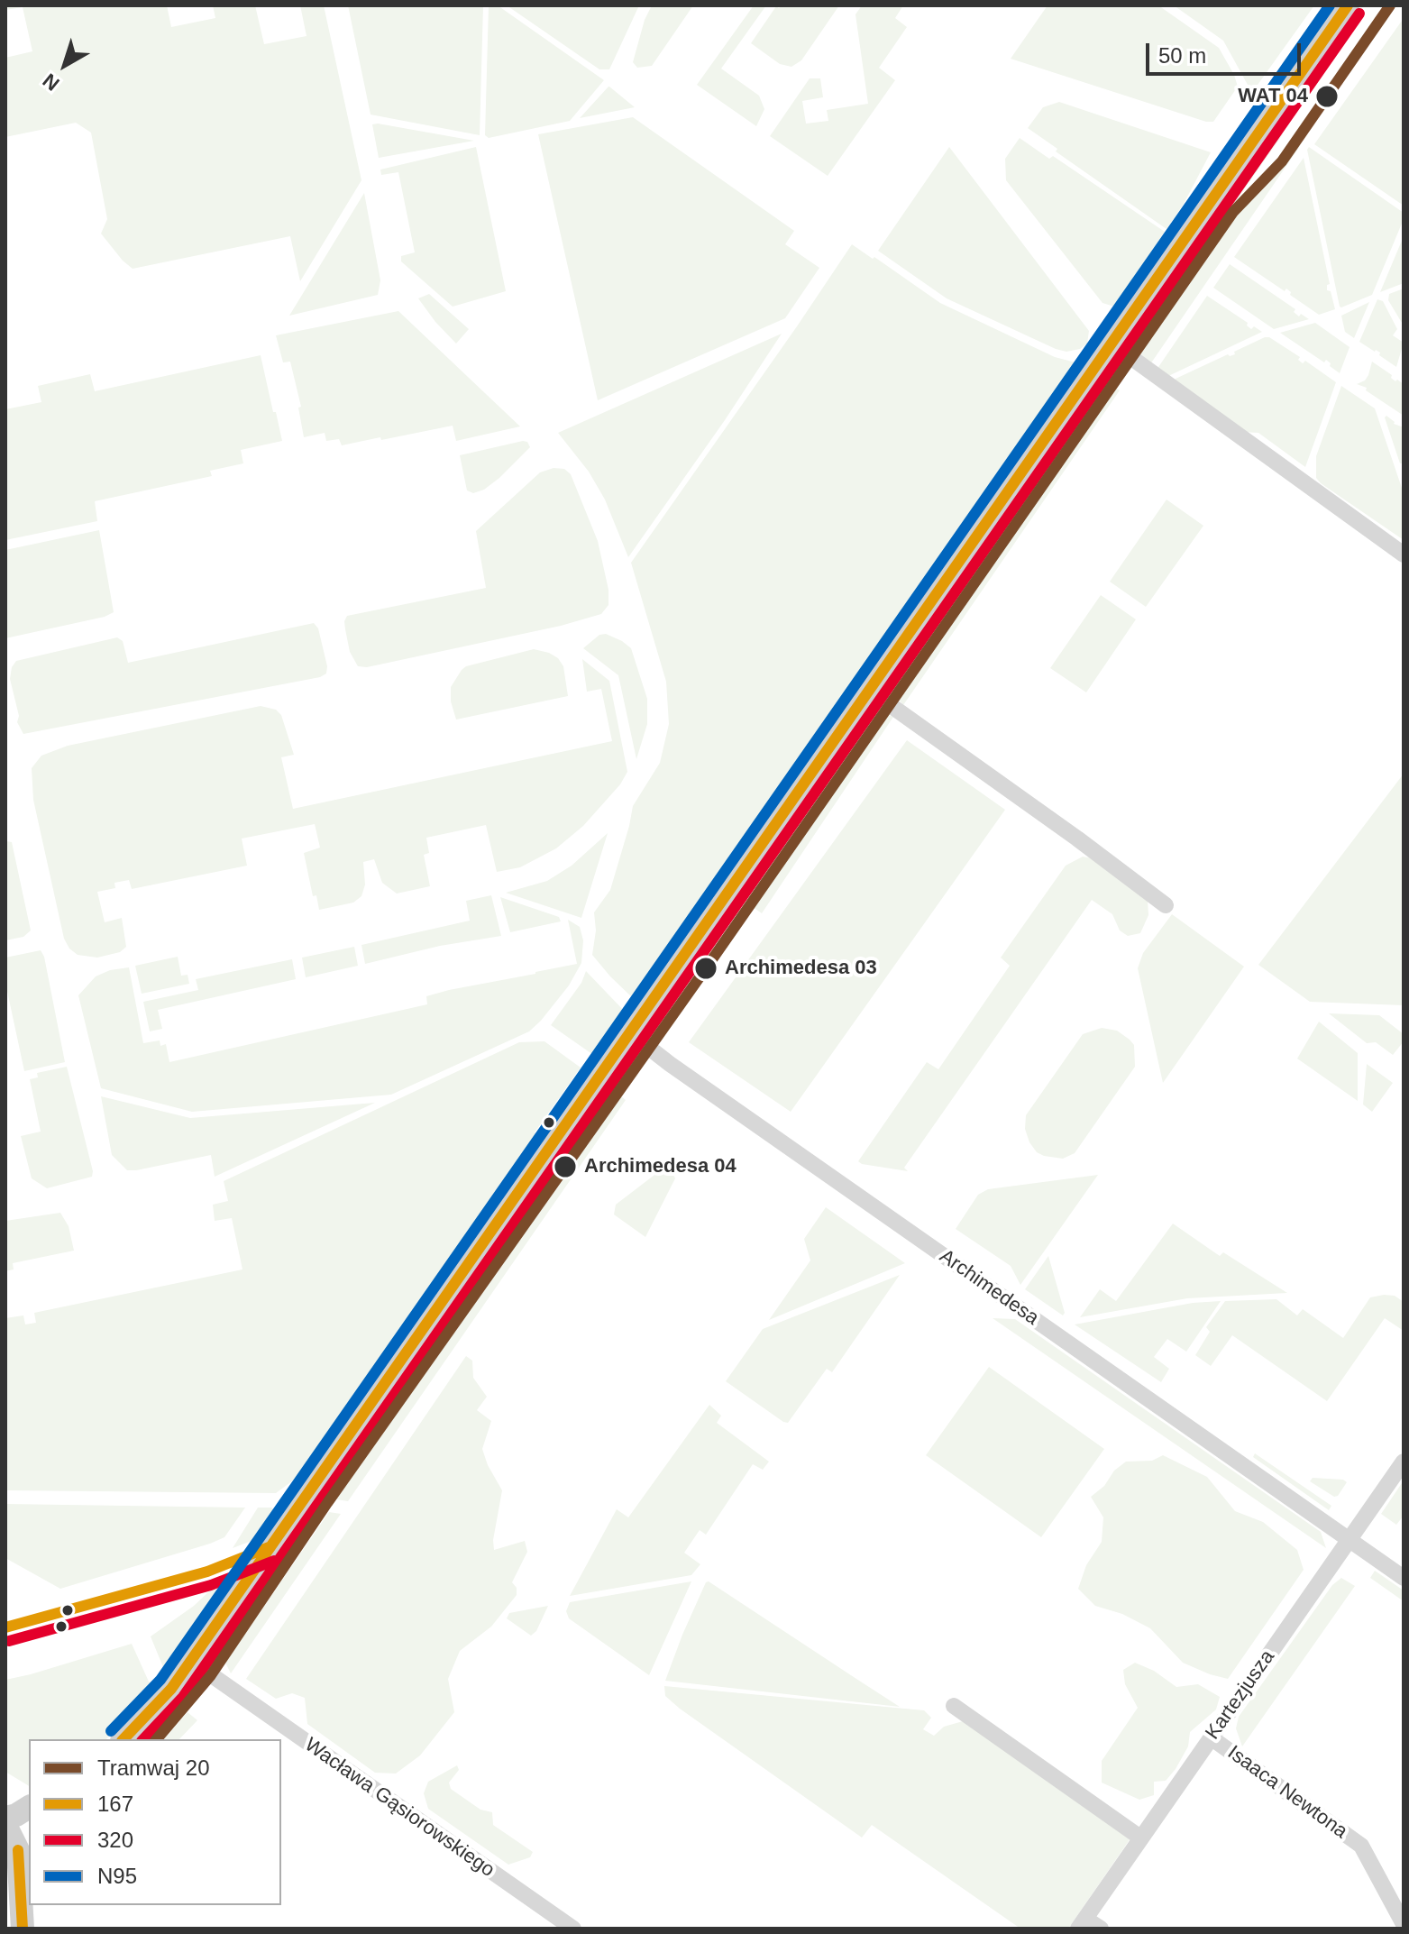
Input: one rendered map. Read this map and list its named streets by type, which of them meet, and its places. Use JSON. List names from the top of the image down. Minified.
{"streets":{"street":["Archimedesa","Kartezjusza","Isaaca Newtona","Wacława Gąsiorowskiego"]},"crossings":[["Archimedesa","Kartezjusza"],["Kartezjusza","Isaaca Newtona"]],"places":["WAT 04","Archimedesa 03","Archimedesa 04"],"lines":["tram line 20","transit line 167","transit line N95","transit line 320"],"legend":["Tramwaj 20","167","320","N95"],"scale_bar":"50 m","north":"bottom left"}
